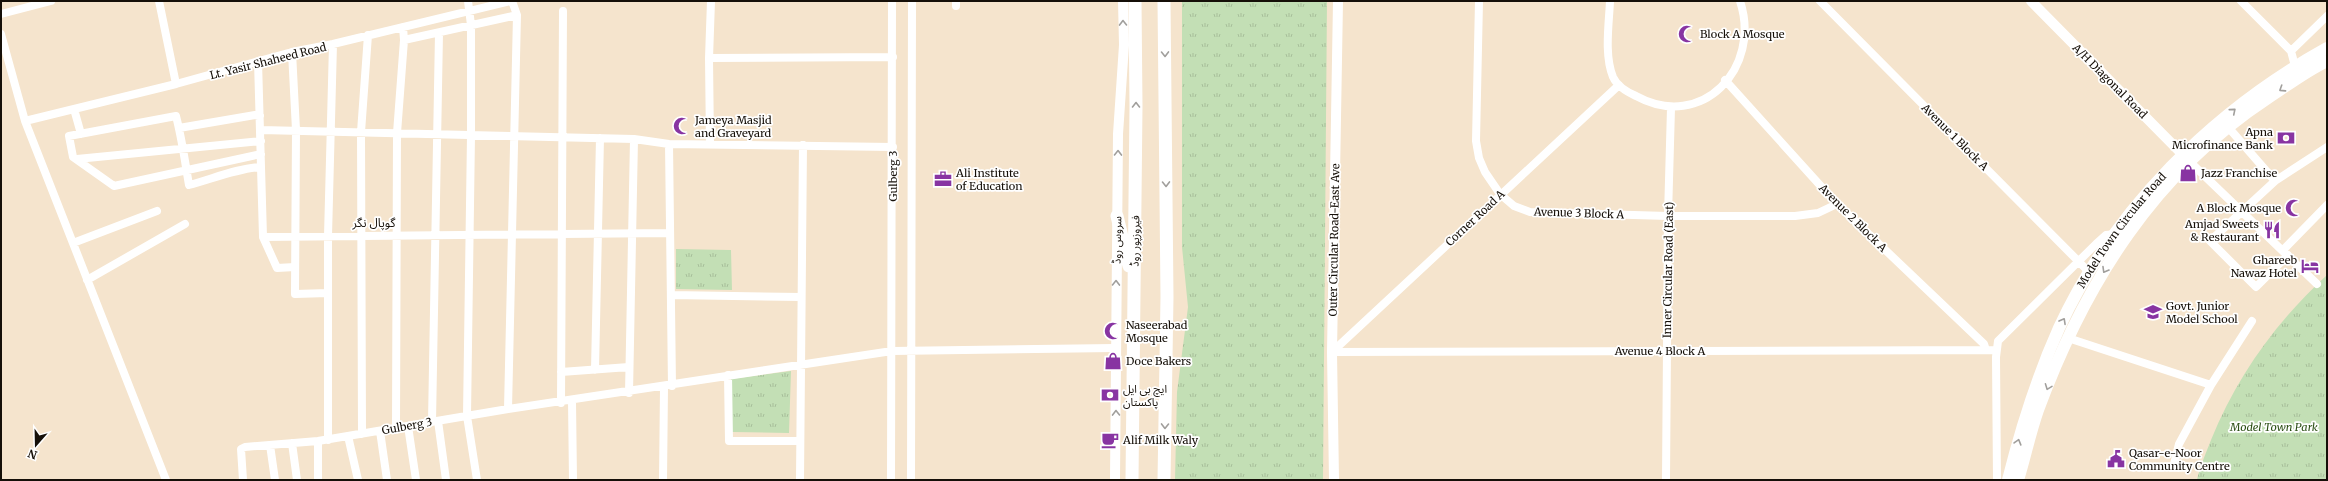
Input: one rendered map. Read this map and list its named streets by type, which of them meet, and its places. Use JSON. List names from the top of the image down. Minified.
{"streets":{"main road":["Model Town Circular Road","فیروزپور روڈ"],"street":["Lt. Yasir Shaheed Road","A/H Diagonal Road","Avenue 1 Block A","Gulberg 3","Avenue 3 Block A","Corner Road A","Avenue 2 Block A","سروس روڈ","Outer Circular Road-East Ave","Inner Circular Road (East)","Avenue 4 Block A"]},"crossings":[["A/H Diagonal Road","Model Town Circular Road"],["Avenue 1 Block A","Model Town Circular Road"],["Avenue 3 Block A","Corner Road A"],["Avenue 3 Block A","Avenue 2 Block A"],["Avenue 3 Block A","Inner Circular Road (East)"],["Corner Road A","Outer Circular Road-East Ave"],["Corner Road A","Avenue 4 Block A"],["Avenue 2 Block A","Avenue 4 Block A"],["Outer Circular Road-East Ave","Avenue 4 Block A"],["Inner Circular Road (East)","Avenue 4 Block A"]],"one_way":["سروس روڈ"],"districts":["گوپال نگر"],"parks":["Model Town Park"],"places":{"mosque":["Block A Mosque","Jameya Masjid and Graveyard","A Block Mosque","Naseerabad Mosque"],"bank":["Apna Microfinance Bank","ایچ بی ایل پاکستان"],"shop":["Jazz Franchise","Doce Bakers"],"office":["Ali Institute of Education"],"restaurant":["Amjad Sweets & Restaurant"],"hotel":["Ghareeb Nawaz Hotel"],"school or university":["Govt. Junior Model School"],"cafe":["Alif Milk Waly"],"public building":["Qasar-e-Noor Community Centre"]},"north":"bottom"}
